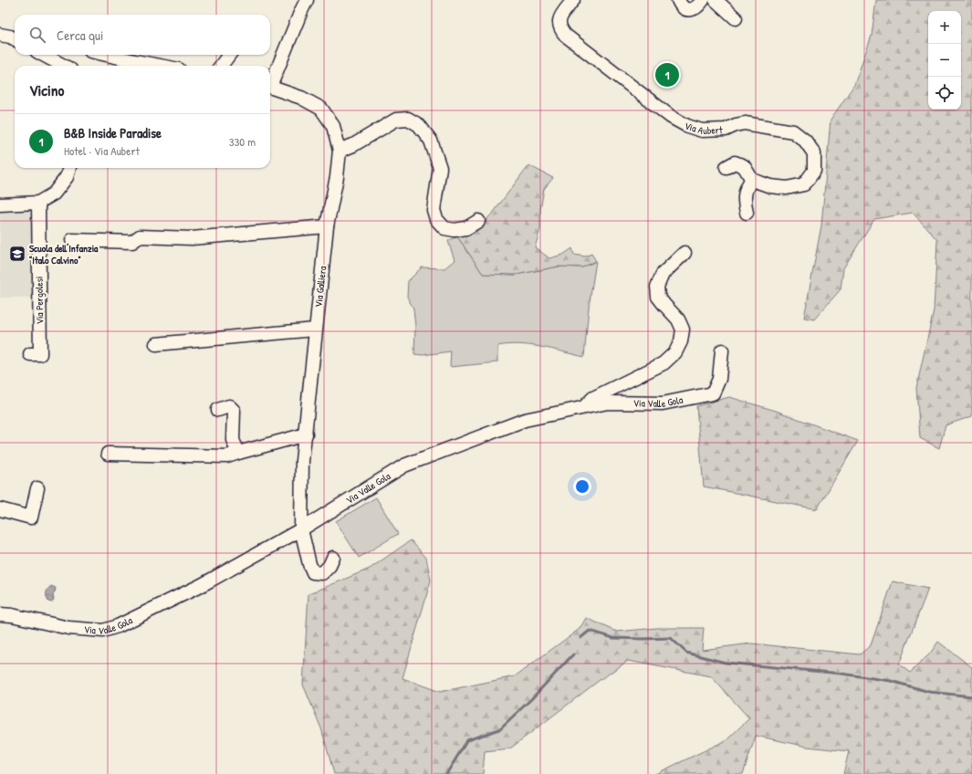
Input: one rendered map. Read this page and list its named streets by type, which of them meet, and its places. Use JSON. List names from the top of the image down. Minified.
{"streets":{"street":["Via Aubert","Via Galliera","Via Pergolesi","Via Valle Gola"]},"crossings":[["Via Galliera","Via Valle Gola"]],"places":{"school or university":["Scuola dell'Infanzia \"Italo Calvino\""]},"page":{"map_buttons":["+","−"],"search":"Cerca qui","pins":"1","heading":"Vicino","list":[{"mark":"1","name":"B&B Inside Paradise","note":"Hotel · Via Aubert","value":"330 m"}]}}
